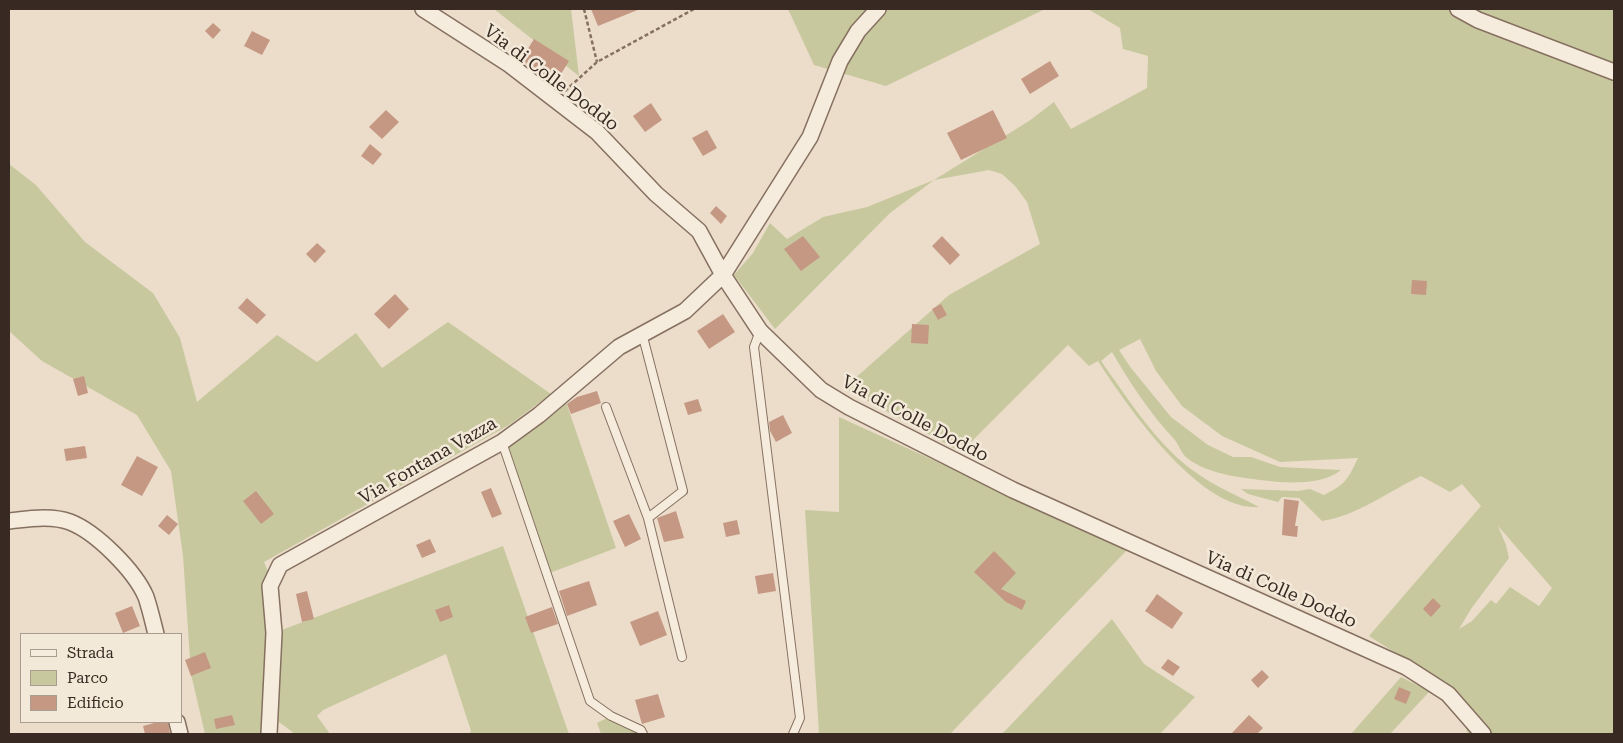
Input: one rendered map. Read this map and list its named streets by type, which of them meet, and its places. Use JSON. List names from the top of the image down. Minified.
{"streets":{"street":["Via di Colle Doddo","Via Fontana Vazza"]},"crossings":[["Via di Colle Doddo","Via Fontana Vazza"]],"legend":["Strada","Parco","Edificio"]}
